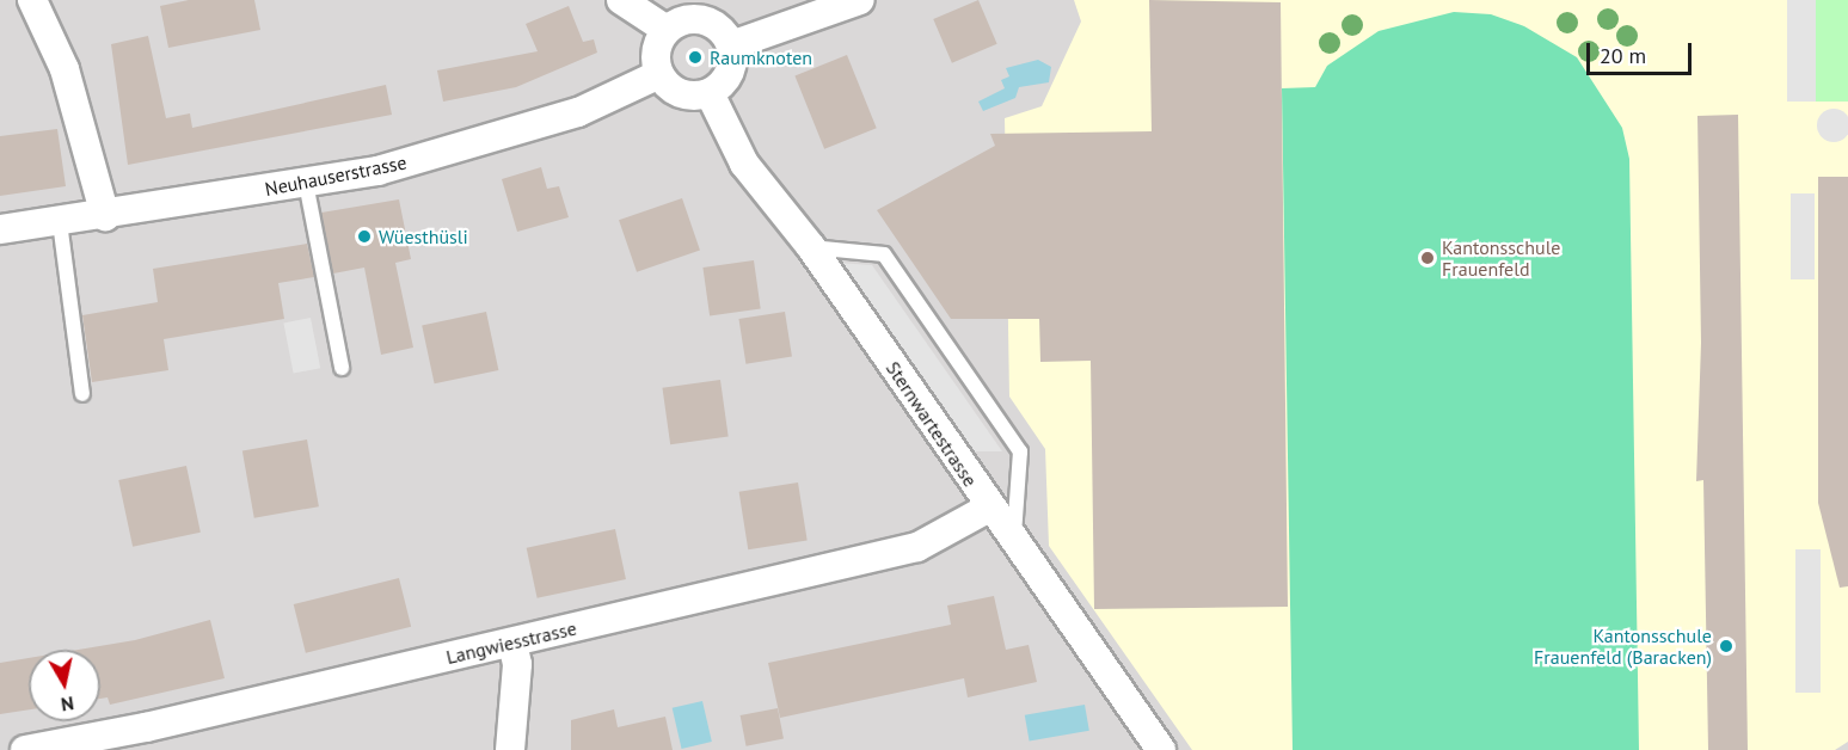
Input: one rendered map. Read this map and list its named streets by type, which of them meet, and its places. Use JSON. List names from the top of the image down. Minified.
{"streets":{"street":["Neuhauserstrasse","Sternwartestrasse","Langwiesstrasse"]},"crossings":[["Neuhauserstrasse","Sternwartestrasse"],["Sternwartestrasse","Langwiesstrasse"]],"places":["Raumknoten","Wüesthüsli","Kantonsschule Frauenfeld","Kantonsschule Frauenfeld (Baracken)"],"scale_bar":"20 m","north":"bottom"}
